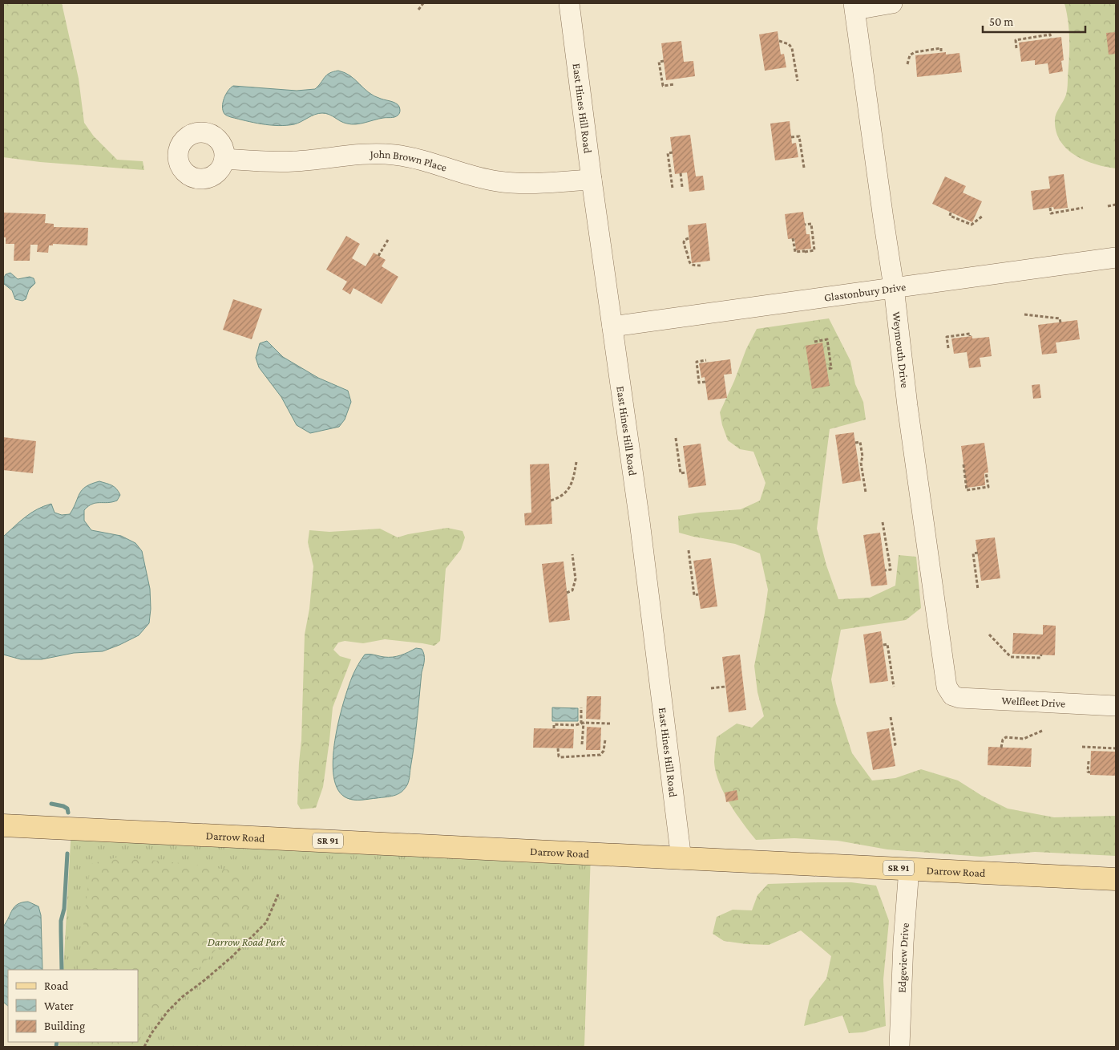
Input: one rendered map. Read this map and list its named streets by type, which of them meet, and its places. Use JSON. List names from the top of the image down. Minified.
{"streets":{"main road":["Darrow Road","SR 91"],"street":["East Hines Hill Road","John Brown Place","Glastonbury Drive","Weymouth Drive","Welfleet Drive","Edgeview Drive"]},"crossings":[["East Hines Hill Road","John Brown Place"],["East Hines Hill Road","Glastonbury Drive"],["East Hines Hill Road","Darrow Road"],["Glastonbury Drive","Weymouth Drive"],["Weymouth Drive","Welfleet Drive"],["Darrow Road","Edgeview Drive"]],"parks":["Darrow Road Park"],"legend":["Road","Water","Building"],"scale_bar":"50 m"}
